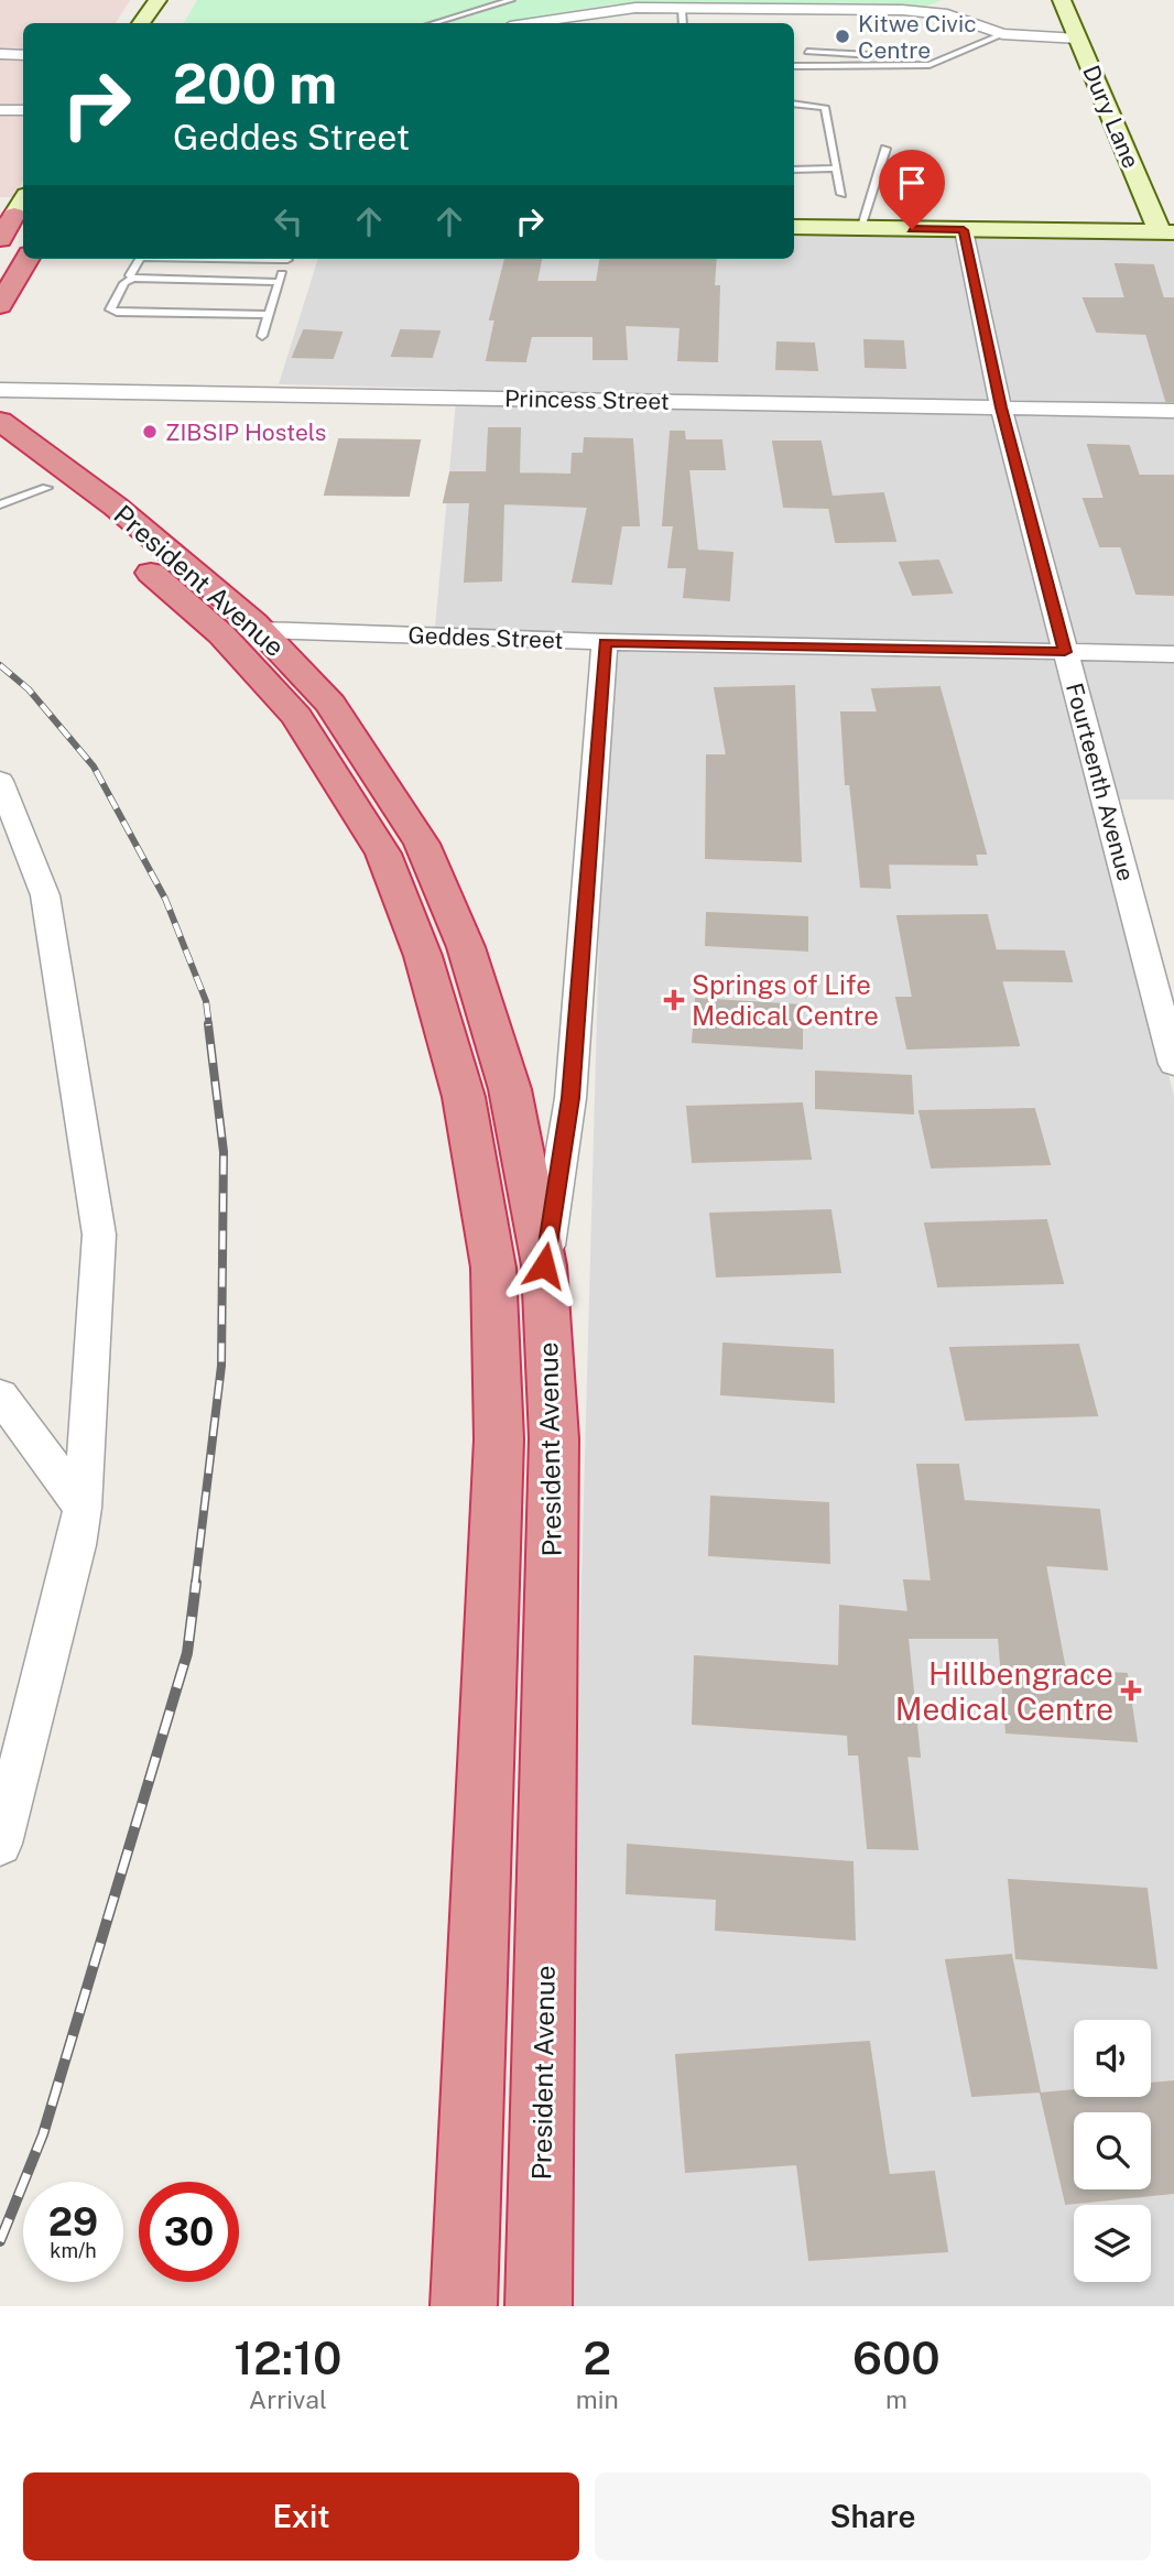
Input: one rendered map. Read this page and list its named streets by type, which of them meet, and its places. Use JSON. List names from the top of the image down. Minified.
{"streets":{"highway":["President Avenue"],"street":["Dury Lane","Princess Street","Geddes Street","Fourteenth Avenue"]},"crossings":[["Princess Street","Fourteenth Avenue"],["President Avenue","Geddes Street"],["Geddes Street","Fourteenth Avenue"]],"places":{"other":["Kitwe Civic Centre","ZIBSIP Hostels"],"health":["Springs of Life Medical Centre","Hillbengrace Medical Centre"]},"page":{"turn":["200 m","Geddes Street"],"speed":"29 km/h","limit":"30","eta":["12:10","Arrival","2","min","600","m"],"buttons":["Exit","Share"]}}
